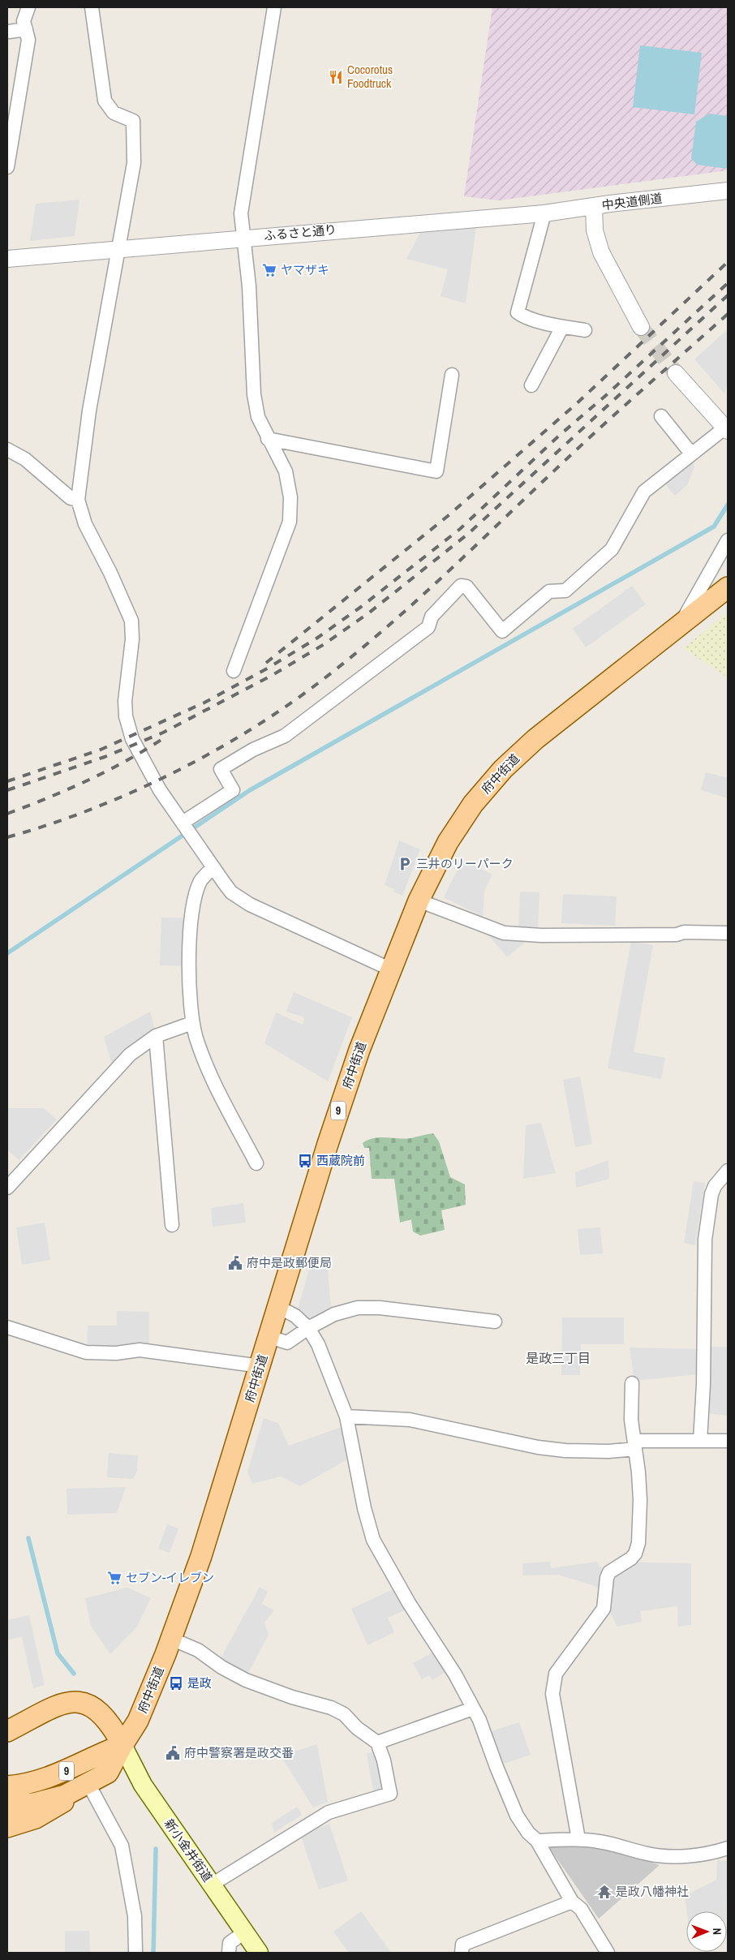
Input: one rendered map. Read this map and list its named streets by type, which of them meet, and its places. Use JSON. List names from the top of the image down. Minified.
{"streets":{"main road":["府中街道","9","新小金井街道"],"street":["中央道側道","ふるさと通り"]},"crossings":[["中央道側道","ふるさと通り"],["府中街道","9"],["府中街道","新小金井街道"],["9","新小金井街道"]],"districts":["是政三丁目"],"places":{"restaurant":["Cocorotus Foodtruck"],"supermarket":["ヤマザキ","セブン-イレブン"],"parking":["三井のリーパーク"],"bus stop":["西蔵院前","是政"],"public building":["府中是政郵便局","府中警察署是政交番"],"temple":["是政八幡神社"]},"north":"right"}
